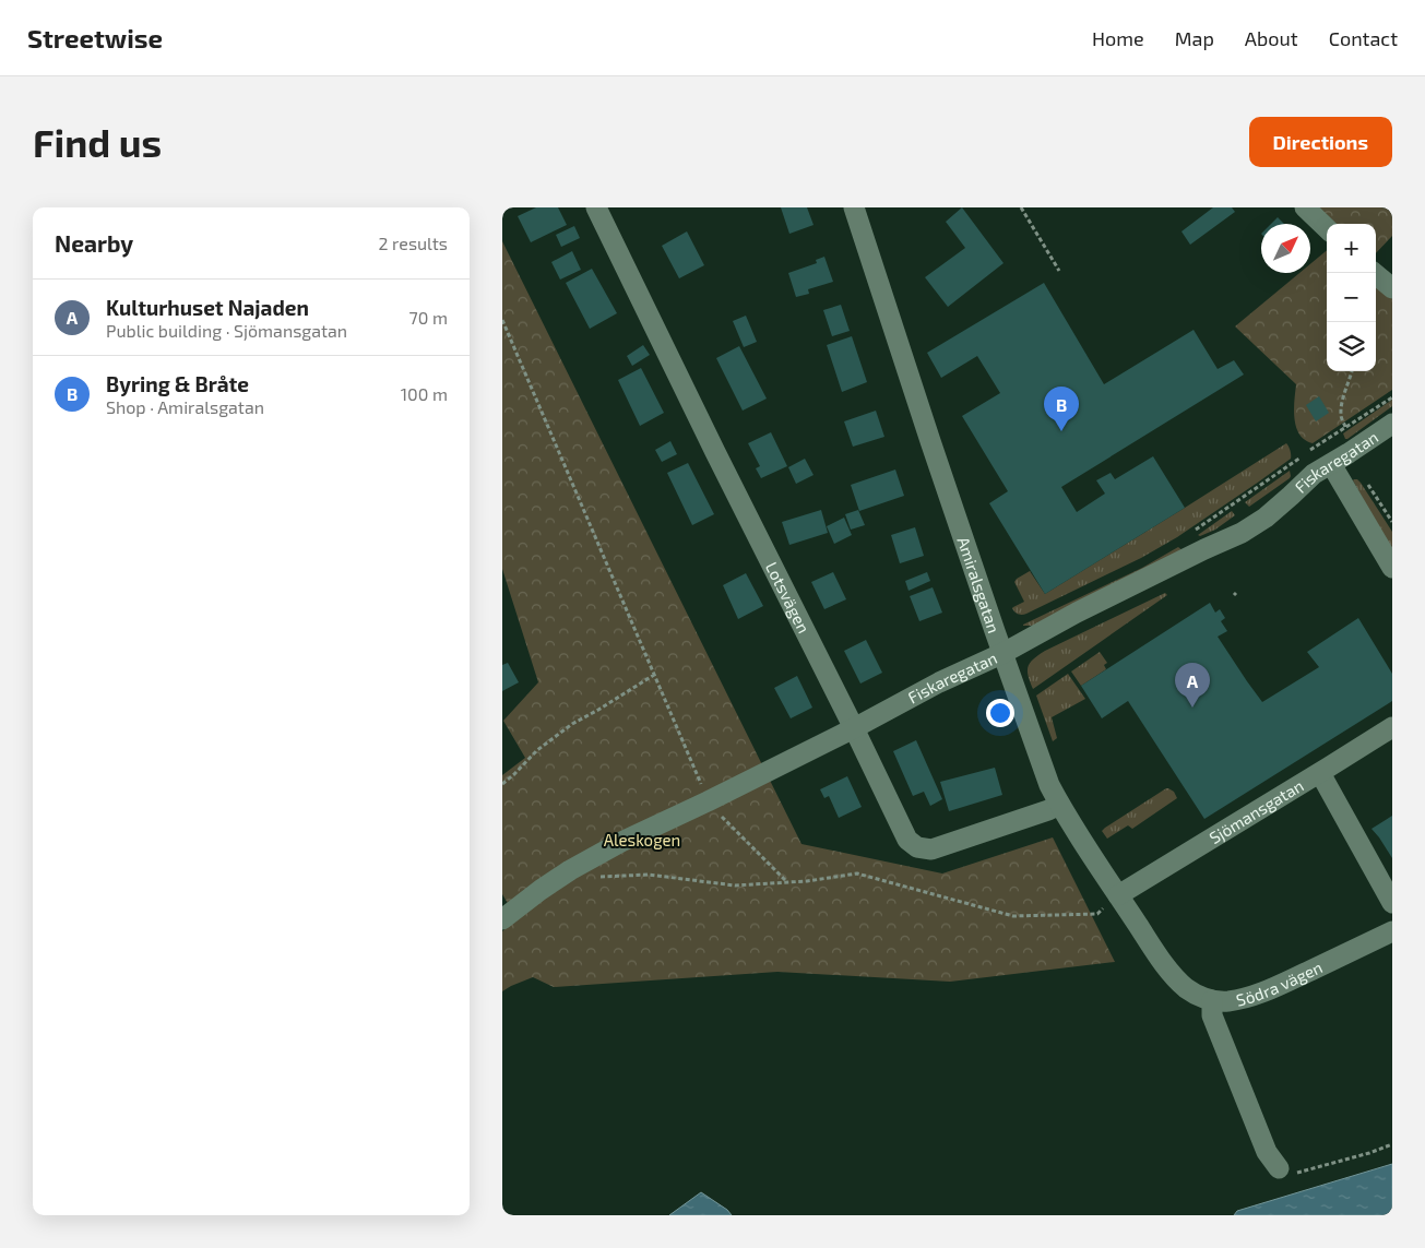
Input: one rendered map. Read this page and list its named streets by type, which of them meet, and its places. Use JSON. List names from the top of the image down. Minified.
{"streets":{"street":["Fiskaregatan","Amiralsgatan","Lotsvägen","Sjömansgatan","Södra vägen"]},"crossings":[["Fiskaregatan","Amiralsgatan"],["Fiskaregatan","Lotsvägen"],["Amiralsgatan","Lotsvägen"],["Amiralsgatan","Sjömansgatan"],["Amiralsgatan","Södra vägen"]],"parks":["Aleskogen"],"north":"top right","page":{"header":"Streetwise","nav":["Home","Map","About","Contact"],"buttons":"Directions","title":"Find us","heading":["Nearby","2 results"],"map_buttons":["+","−"],"list":[{"mark":"A","name":"Kulturhuset Najaden","note":"Public building · Sjömansgatan","value":"70 m"},{"mark":"B","name":"Byring & Bråte","note":"Shop · Amiralsgatan","value":"100 m"}],"pins":["B","A"]}}
